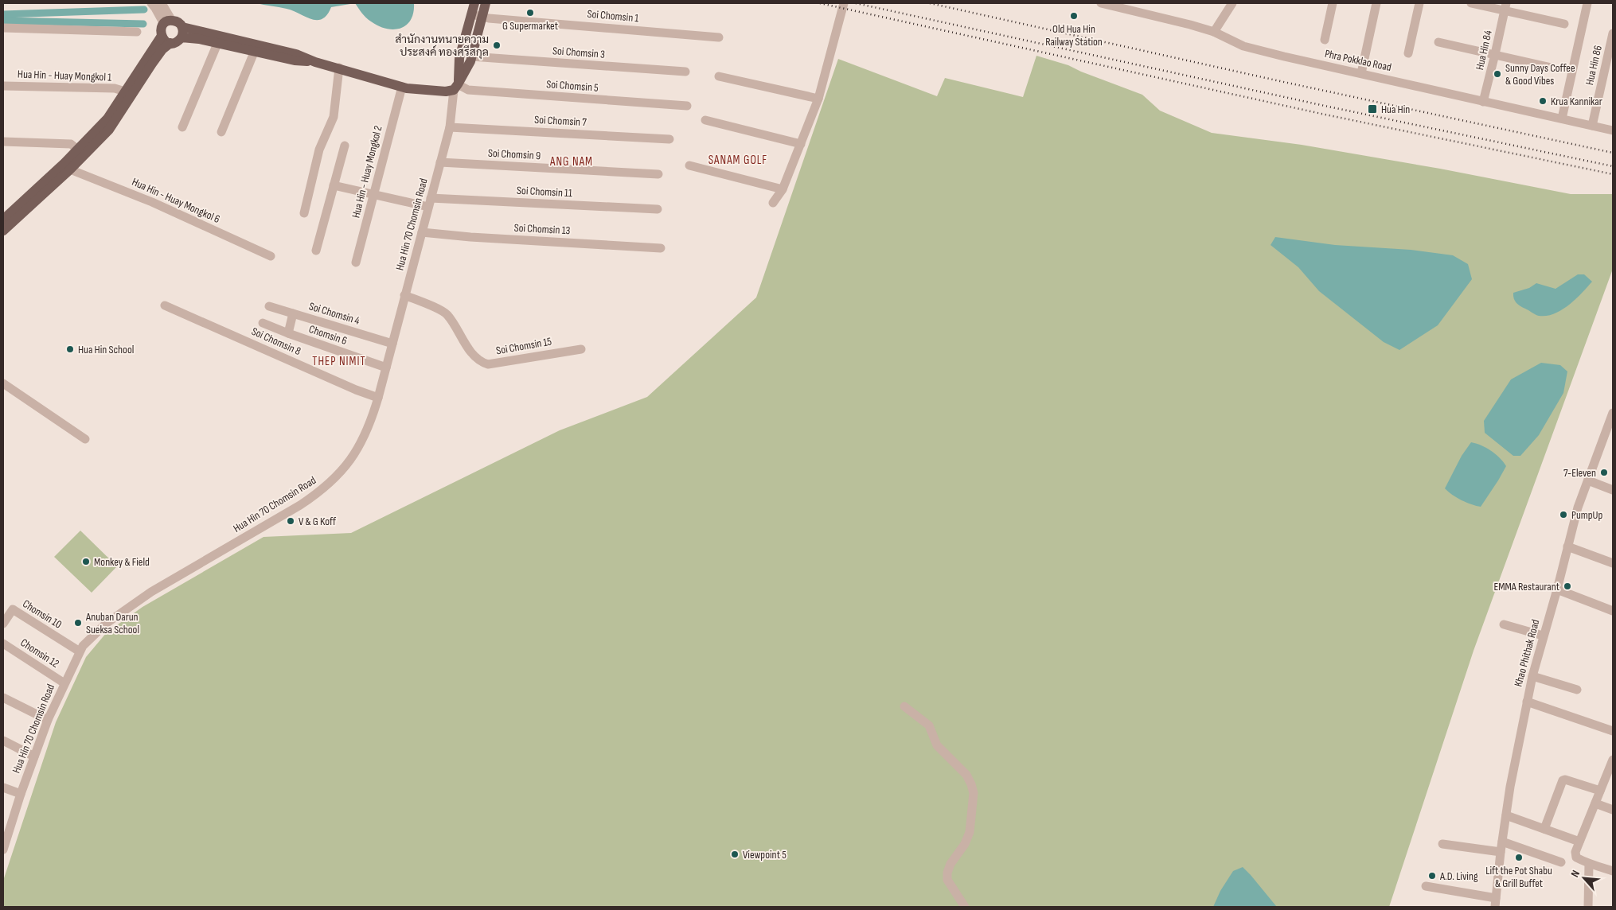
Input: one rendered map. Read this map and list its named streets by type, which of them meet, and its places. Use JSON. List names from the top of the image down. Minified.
{"streets":{"main road":["Hua Hin 70 Chomsin Road"],"street":["Soi Chomsin 1","Hua Hin 84","Soi Chomsin 3","Phra Pokklao Road","Hua Hin 86","Hua Hin - Huay Mongkol 1","Soi Chomsin 5","Soi Chomsin 7","Soi Chomsin 9","Hua Hin - Huay Mongkol 2","Soi Chomsin 11","Hua Hin - Huay Mongkol 6","Soi Chomsin 13","Soi Chomsin 4","Chomsin 6","Soi Chomsin 8","Soi Chomsin 15","Chomsin 10","Chomsin 12","Khao Phithak Road"]},"crossings":[["Soi Chomsin 1","Hua Hin 70 Chomsin Road"],["Hua Hin 84","Phra Pokklao Road"],["Soi Chomsin 3","Hua Hin 70 Chomsin Road"],["Phra Pokklao Road","Hua Hin 86"],["Soi Chomsin 5","Hua Hin 70 Chomsin Road"],["Soi Chomsin 7","Hua Hin 70 Chomsin Road"],["Soi Chomsin 9","Hua Hin 70 Chomsin Road"],["Hua Hin - Huay Mongkol 2","Soi Chomsin 11"],["Soi Chomsin 11","Hua Hin 70 Chomsin Road"],["Hua Hin 70 Chomsin Road","Soi Chomsin 13"],["Hua Hin 70 Chomsin Road","Soi Chomsin 4"],["Hua Hin 70 Chomsin Road","Chomsin 6"],["Hua Hin 70 Chomsin Road","Soi Chomsin 8"],["Hua Hin 70 Chomsin Road","Soi Chomsin 15"],["Hua Hin 70 Chomsin Road","Chomsin 10"],["Hua Hin 70 Chomsin Road","Chomsin 12"]],"districts":["SANAM GOLF","ANG NAM","THEP NIMIT"],"places":{"other":["G Supermarket","Old Hua Hin Railway Station","สำนักงานทนายความ ประสงค์ ทองศรีสกุล","Sunny Days Coffee & Good Vibes","Krua Kannikar","Hua Hin School","7-Eleven","PumpUp","V & G Koff","Monkey & Field","EMMA Restaurant","Anuban Darun Sueksa School","Viewpoint 5","Lift the Pot Shabu & Grill Buffet","A.D. Living"],"transit":["Hua Hin"]},"north":"top left"}
